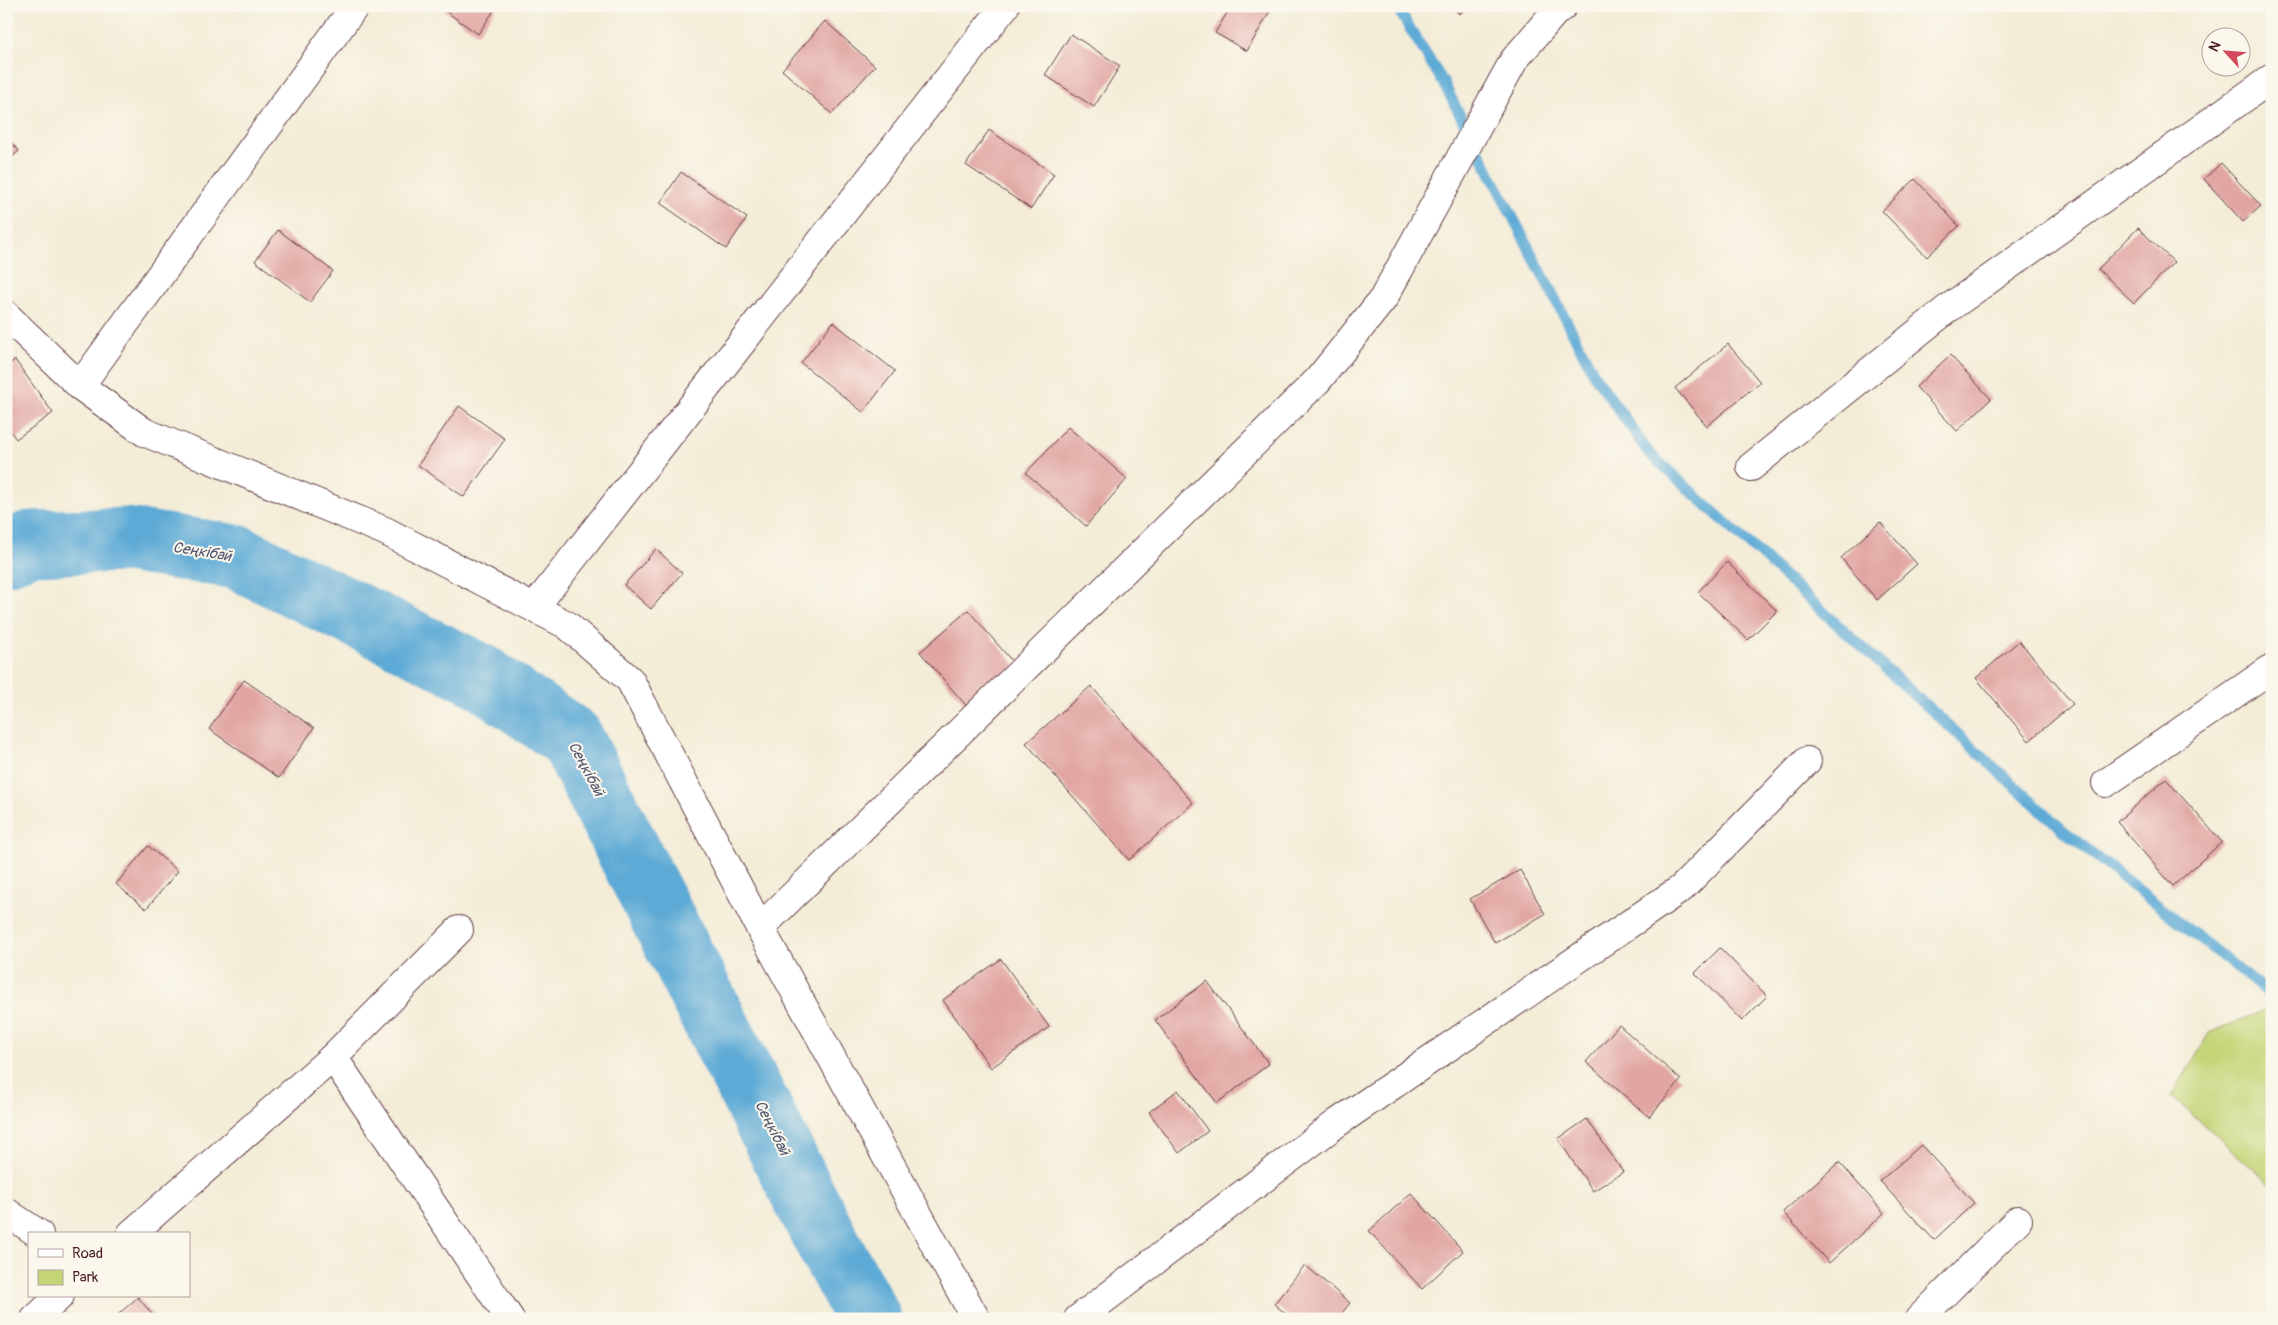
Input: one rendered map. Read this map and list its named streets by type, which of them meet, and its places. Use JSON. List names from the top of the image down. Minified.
{"water":["Сеңкібай"],"legend":["Road","Park"],"north":"top left"}
